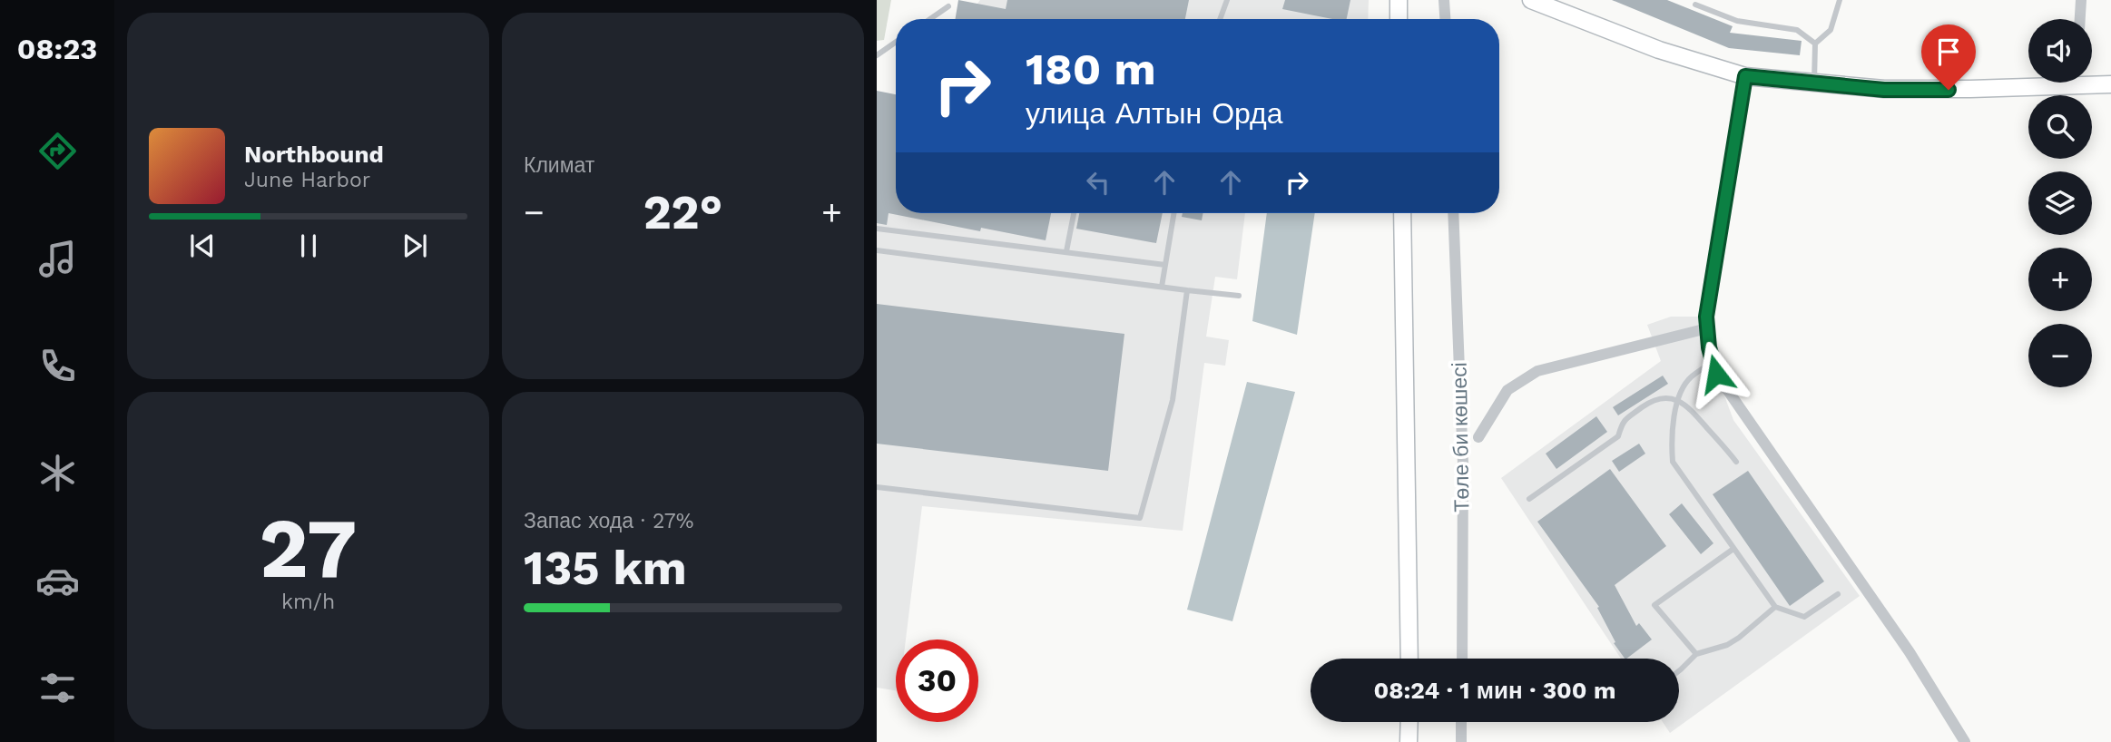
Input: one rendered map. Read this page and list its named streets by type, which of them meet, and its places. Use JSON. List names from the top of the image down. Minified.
{"streets":{"street":["Төле би көшесі"]},"page":{"tabs":"08:23","tile":["Климат",["27","km/h"],["Запас хода · 27%","135 km"]],"map_buttons":["+","−"],"turn":["180 m","улица Алтын Орда"],"song":["Northbound","June Harbor"],"heat":["−","22°","+"],"limit":"30","trip":"08:24 · 1 мин · 300 m"}}
